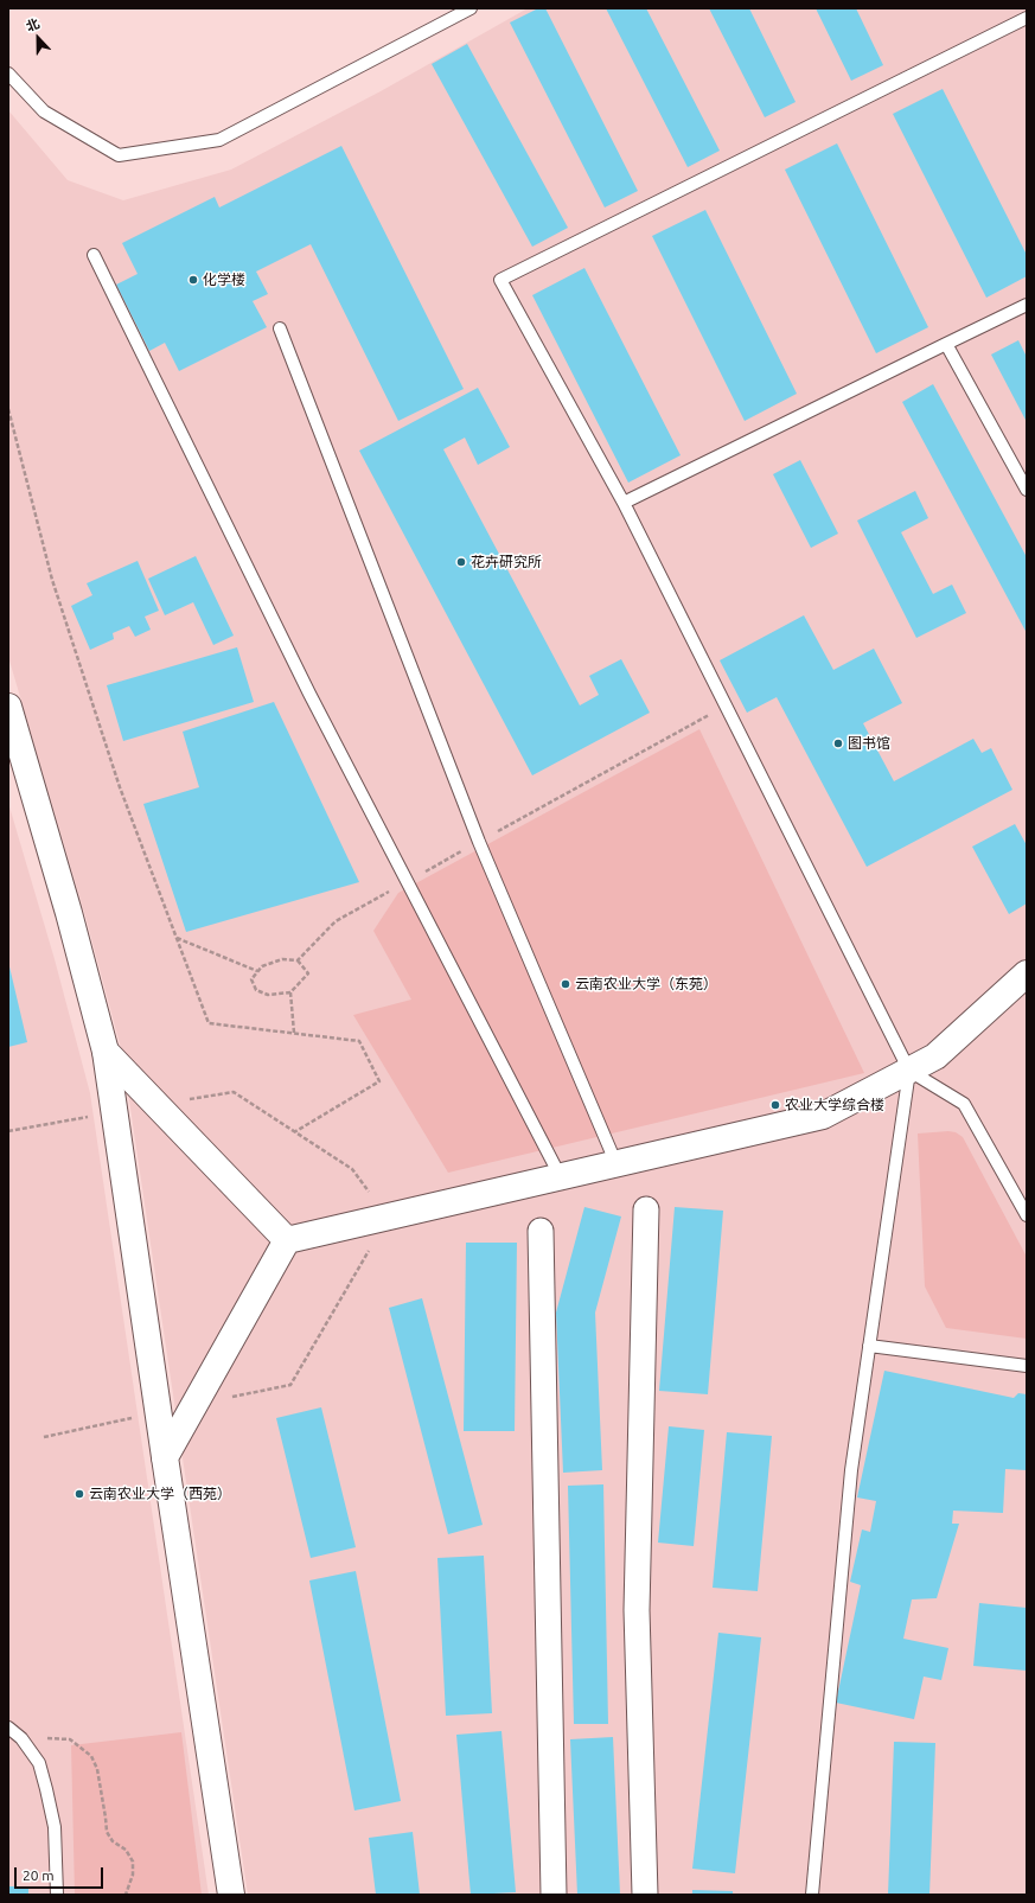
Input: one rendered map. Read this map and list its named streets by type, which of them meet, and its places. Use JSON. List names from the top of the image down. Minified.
{"places":["化学楼","花卉研究所","图书馆","云南农业大学（东苑）","农业大学综合楼","云南农业大学（西苑）"],"scale_bar":"20 m","north":"top"}
